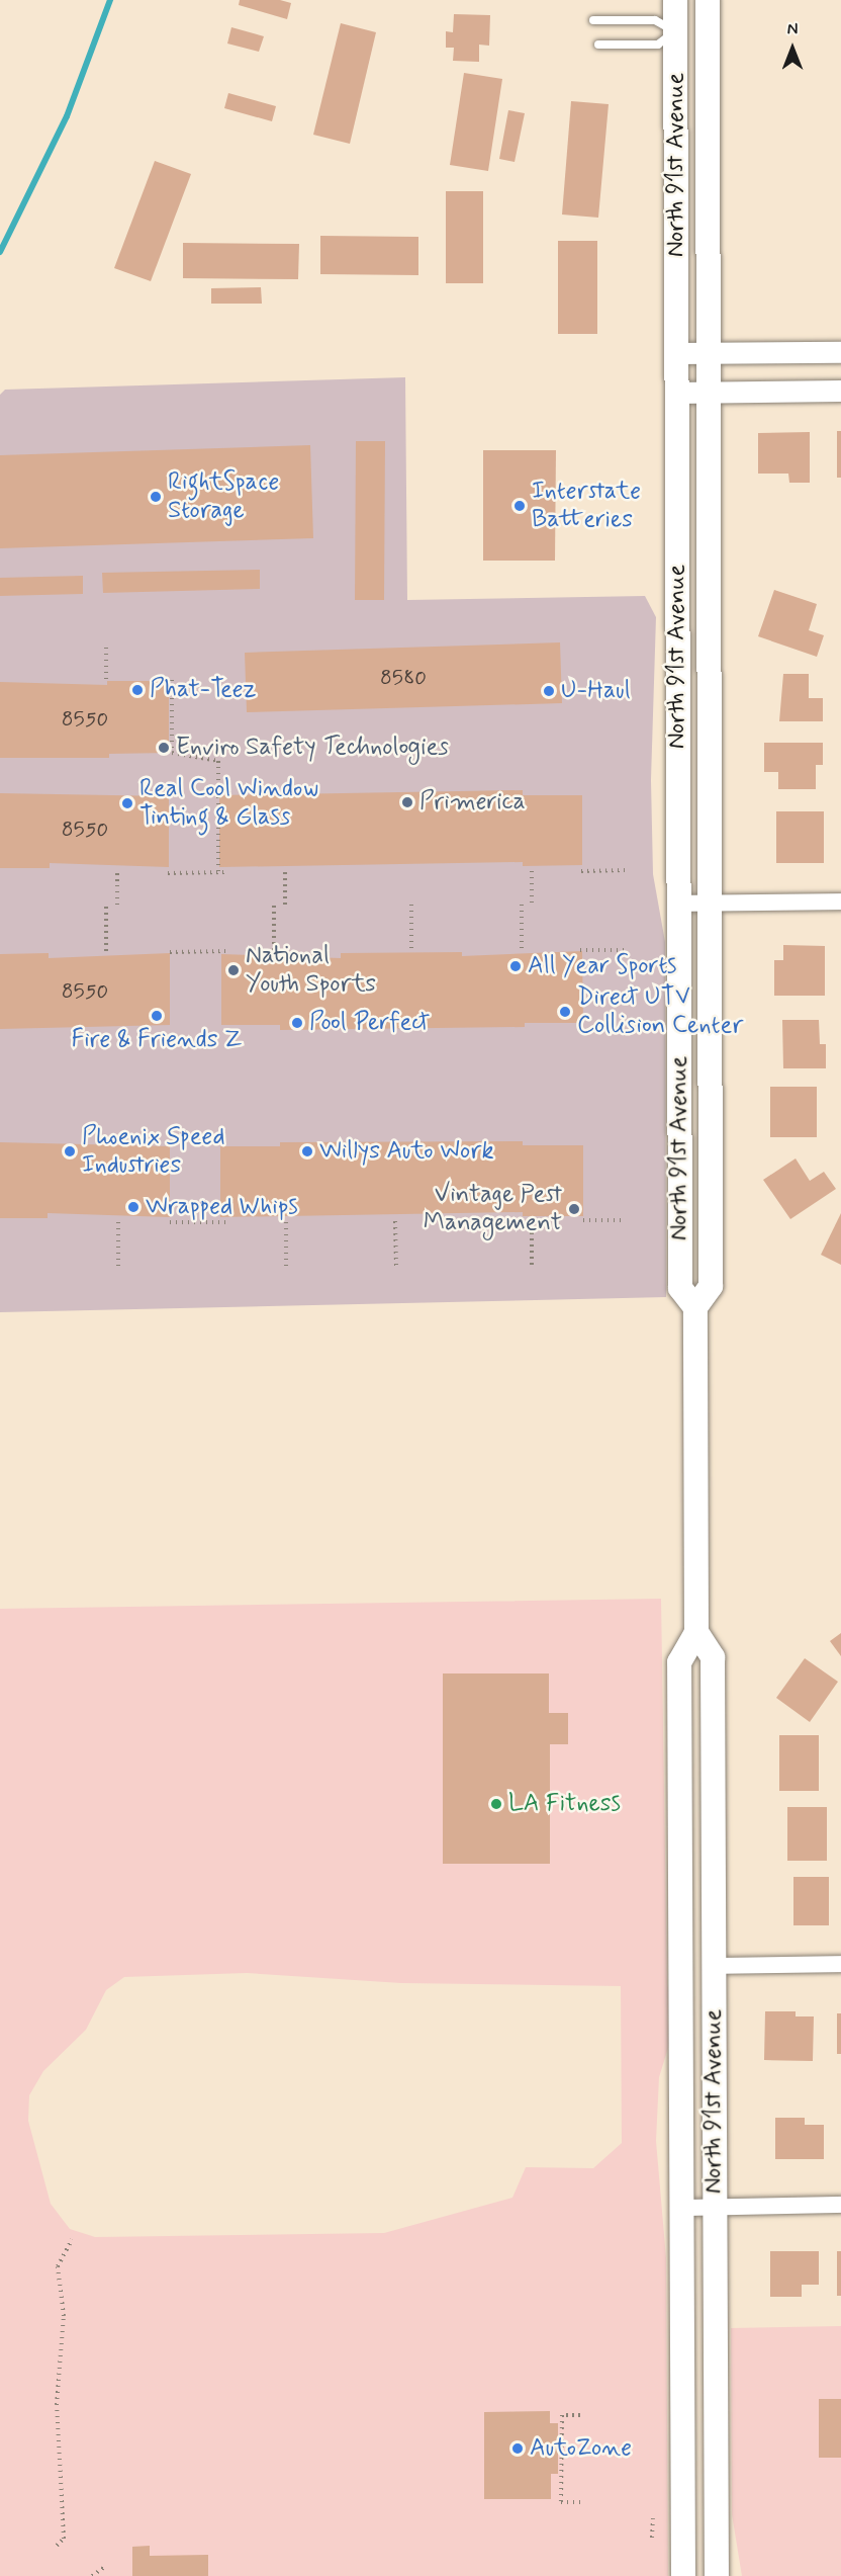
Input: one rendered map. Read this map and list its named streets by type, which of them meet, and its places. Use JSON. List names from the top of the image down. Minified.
{"streets":{"main road":["North 91st Avenue"]},"places":["RightSpace Storage","Interstate Batteries","Phat-Teez","U-Haul","Enviro Safety Technologies","Primerica","Real Cool Window Tinting & Glass","All Year Sports","National Youth Sports","Direct UTV Collision Center","Fire & Friends Z","Pool Perfect","Phoenix Speed Industries","Willys Auto Work","Wrapped Whips","Vintage Pest Management","LA Fitness","AutoZone"],"house_numbers":["8580","8550","8550","8550"],"north":"top"}
